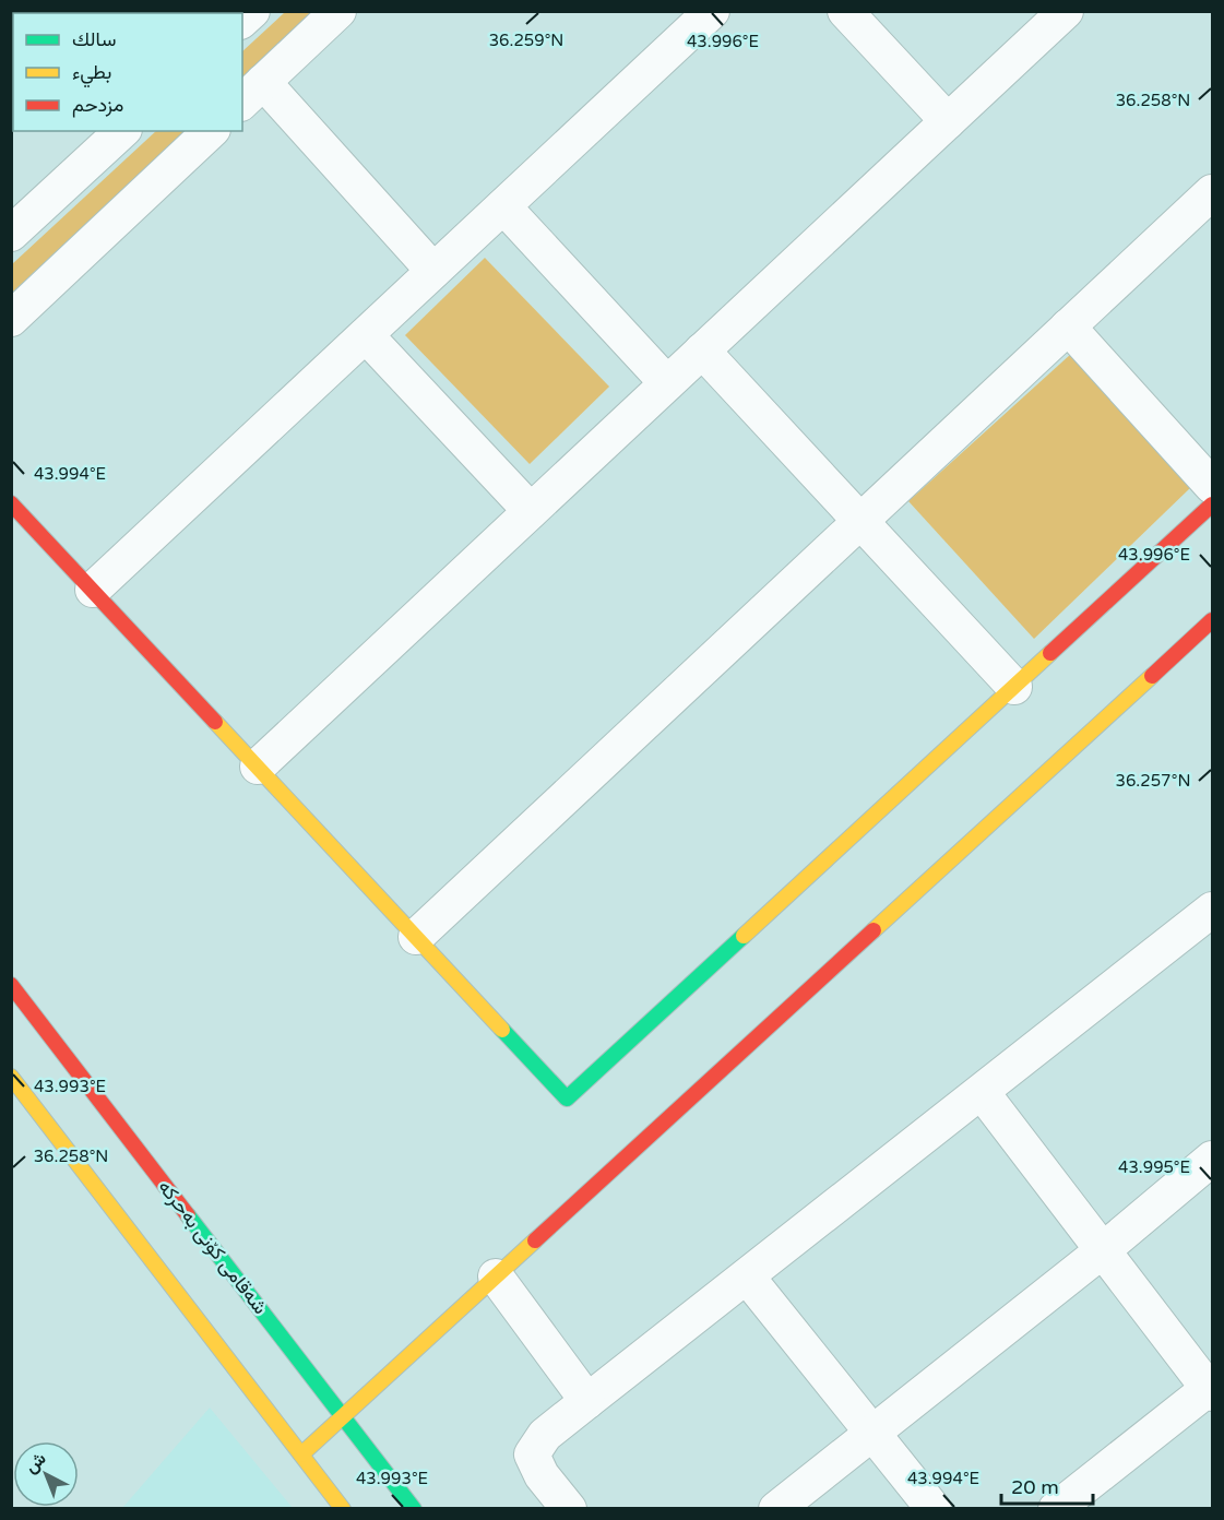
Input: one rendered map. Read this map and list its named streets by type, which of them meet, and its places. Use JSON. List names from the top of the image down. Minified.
{"streets":{"street":["شەقامی کۆنی بەحرکە"]},"legend":["سالك","بطيء","مزدحم"],"scale_bar":"20 m","north":"top left","coordinates":["36.259°N","43.996°E","36.258°N","43.994°E","36.257°N","43.993°E","43.995°E"]}
